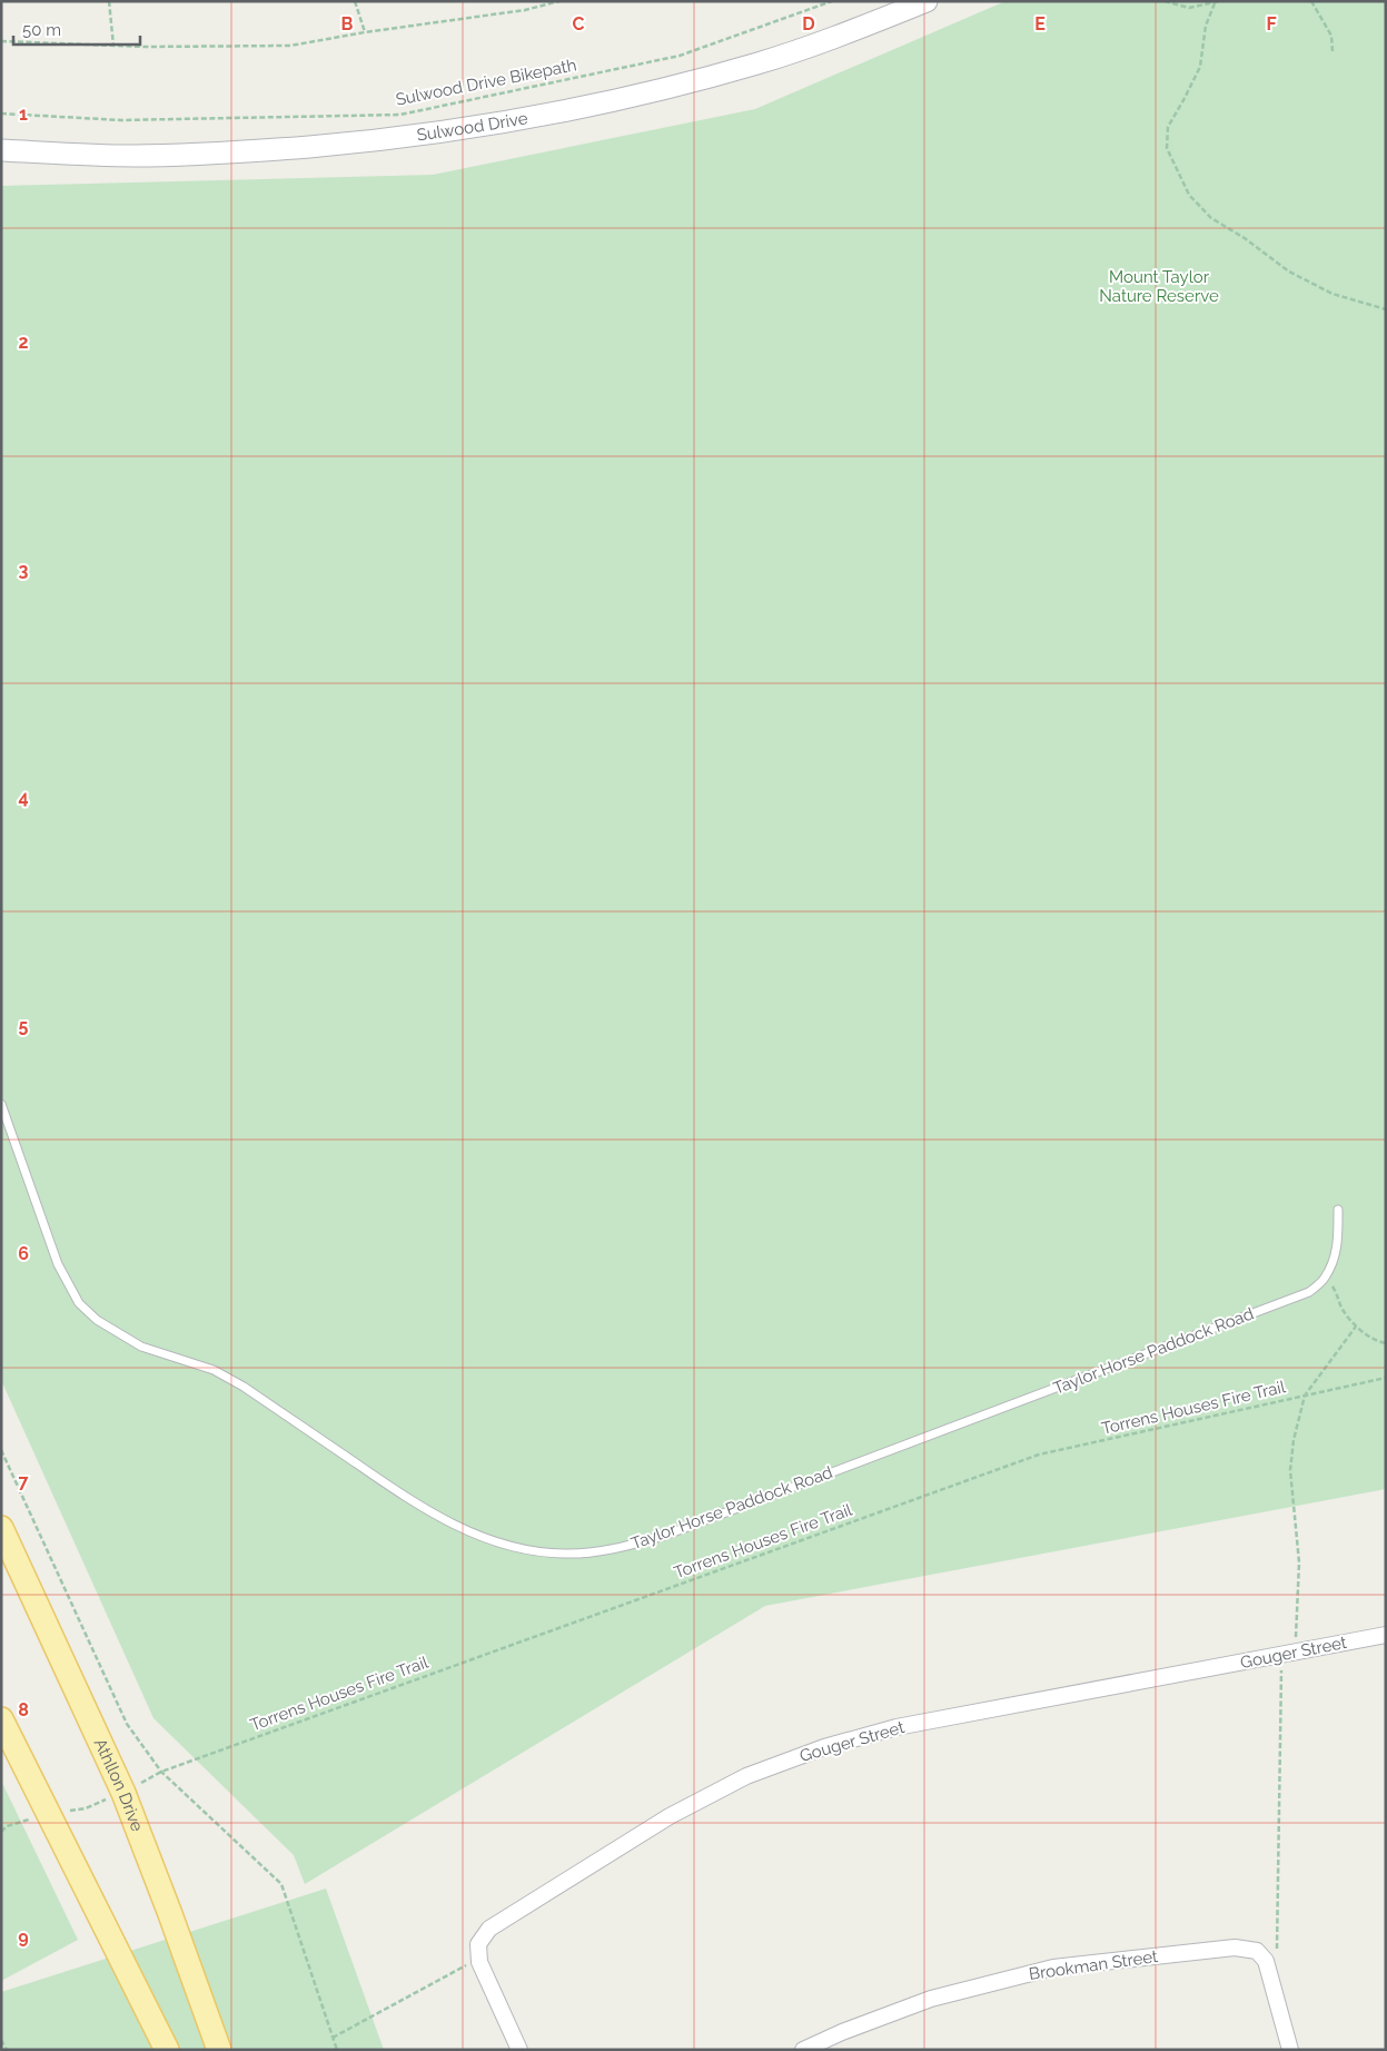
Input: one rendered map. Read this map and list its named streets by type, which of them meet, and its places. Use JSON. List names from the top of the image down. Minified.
{"streets":{"main road":["Sulwood Drive","Athllon Drive"],"street":["Gouger Street","Brookman Street"],"lane":["Taylor Horse Paddock Road"],"path":["Sulwood Drive Bikepath","Torrens Houses Fire Trail"]},"crossings":[["Torrens Houses Fire Trail","Athllon Drive"]],"parks":["Mount Taylor Nature Reserve"],"scale_bar":"50 m","grid":{"columns":["B","C","D","E","F"],"rows":["1","2","3","4","5","6","7","8","9"]}}
